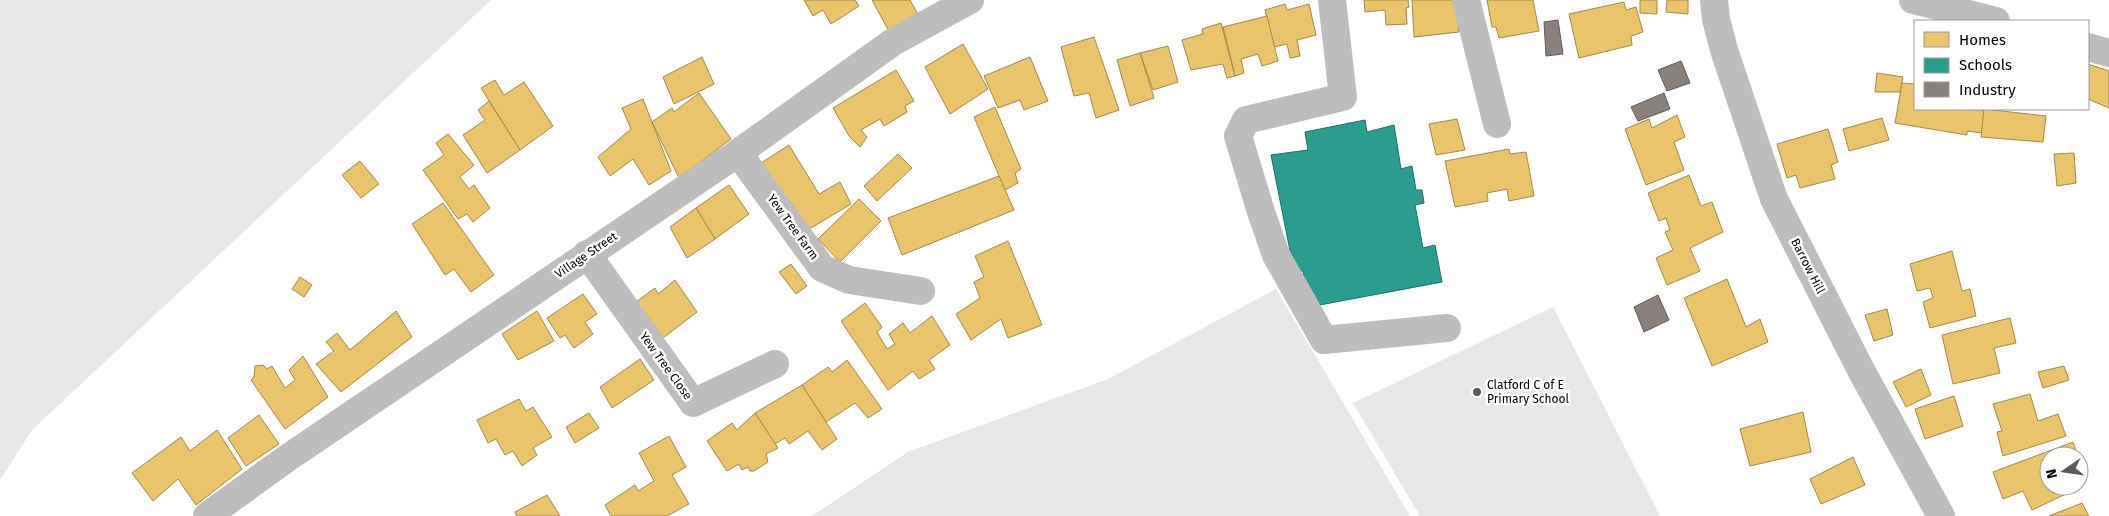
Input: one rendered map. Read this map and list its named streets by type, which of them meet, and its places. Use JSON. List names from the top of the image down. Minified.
{"streets":{"street":["Yew Tree Farm","Village Street","Barrow Hill","Yew Tree Close"]},"crossings":[["Yew Tree Farm","Village Street"],["Village Street","Yew Tree Close"]],"places":["Clatford C of E Primary School"],"legend":["Homes","Schools","Industry"],"north":"left"}
